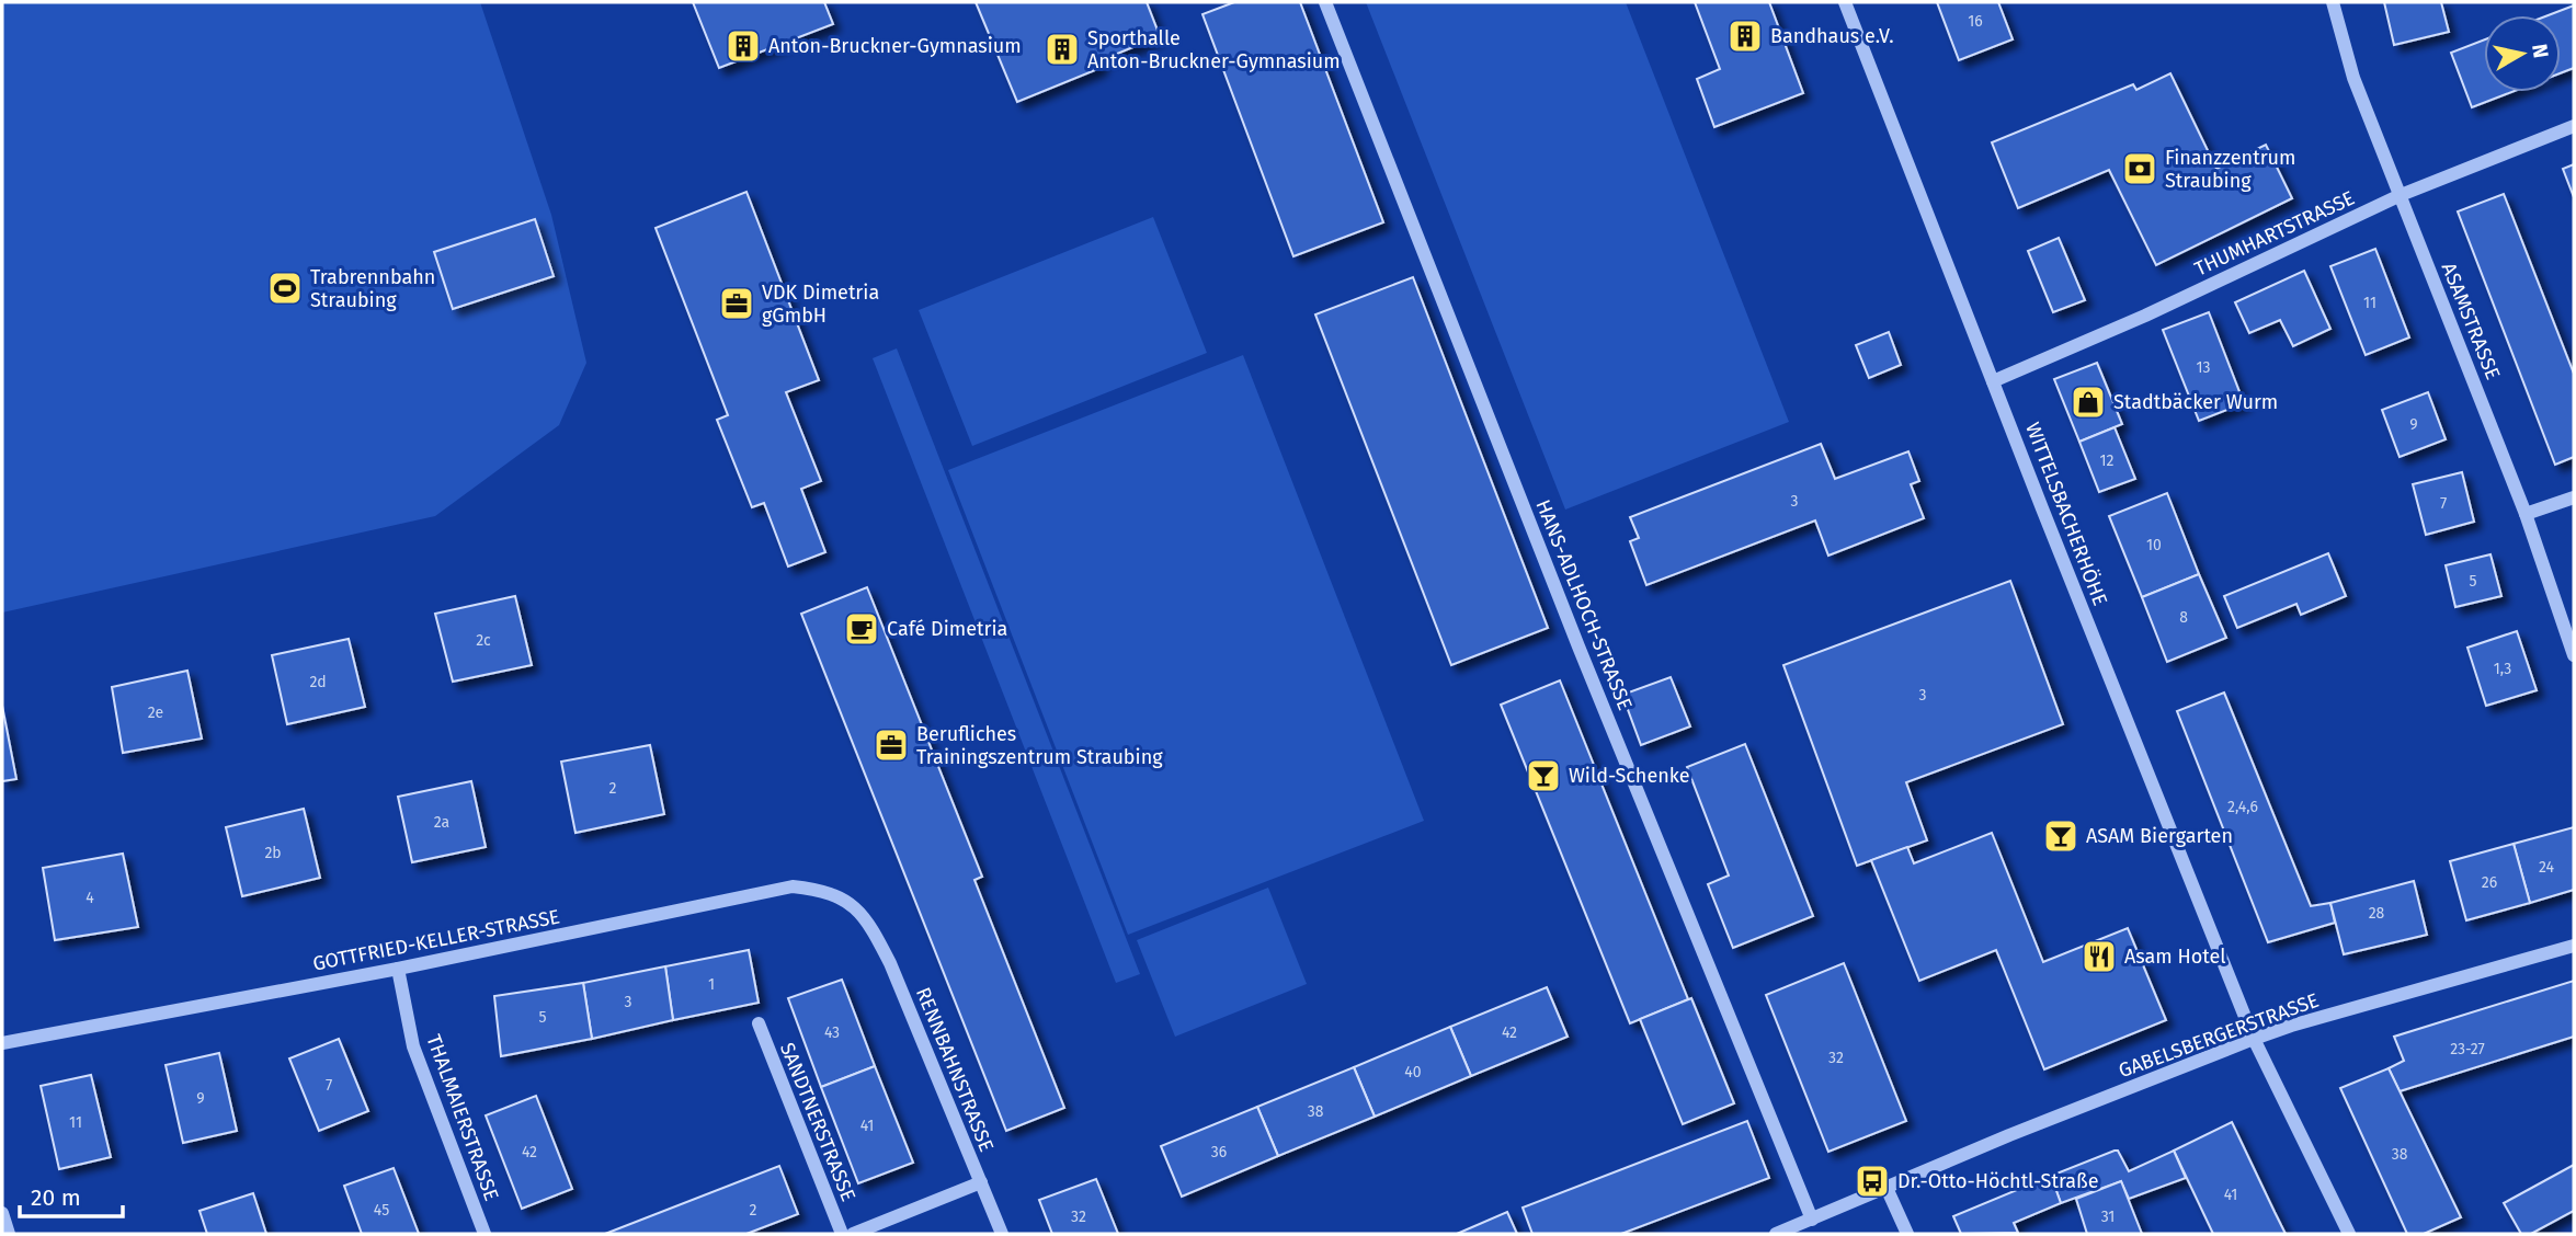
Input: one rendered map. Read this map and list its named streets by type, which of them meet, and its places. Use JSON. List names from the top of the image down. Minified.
{"streets":{"street":["THUMHARTSTRASSE","ASAMSTRASSE","WITTELSBACHERHÖHE","HANS-ADLHOCH-STRASSE","GOTTFRIED-KELLER-STRASSE","GABELSBERGERSTRASSE","RENNBAHNSTRASSE","THALMAIERSTRASSE","SANDTNERSTRASSE"]},"crossings":[["THUMHARTSTRASSE","ASAMSTRASSE"],["THUMHARTSTRASSE","WITTELSBACHERHÖHE"],["WITTELSBACHERHÖHE","GABELSBERGERSTRASSE"],["HANS-ADLHOCH-STRASSE","GABELSBERGERSTRASSE"],["GOTTFRIED-KELLER-STRASSE","RENNBAHNSTRASSE"],["GOTTFRIED-KELLER-STRASSE","THALMAIERSTRASSE"]],"places":{"building":["Bandhaus e.V.","Anton-Bruckner-Gymnasium","Sporthalle Anton-Bruckner-Gymnasium"],"bank":["Finanzzentrum Straubing"],"sports":["Trabrennbahn Straubing"],"office":["VDK Dimetria gGmbH","Berufliches Trainingszentrum Straubing"],"shop":["Stadtbäcker Wurm"],"cafe":["Café Dimetria"],"bar":["Wild-Schenke","ASAM Biergarten"],"restaurant":["Asam Hotel"],"bus stop":["Dr.-Otto-Höchtl-Straße"]},"house_numbers":["16","11","13","9","12","3","7","10","5","8","2c","1,3","2d","3","2e","2","2,4,6","2a","2b","24","26","4","28","1","3","5","43","42","23-27","32","40","7","9","38","11","41","42","36","38","41","45","2","32","31"],"scale_bar":"20 m","north":"right"}
